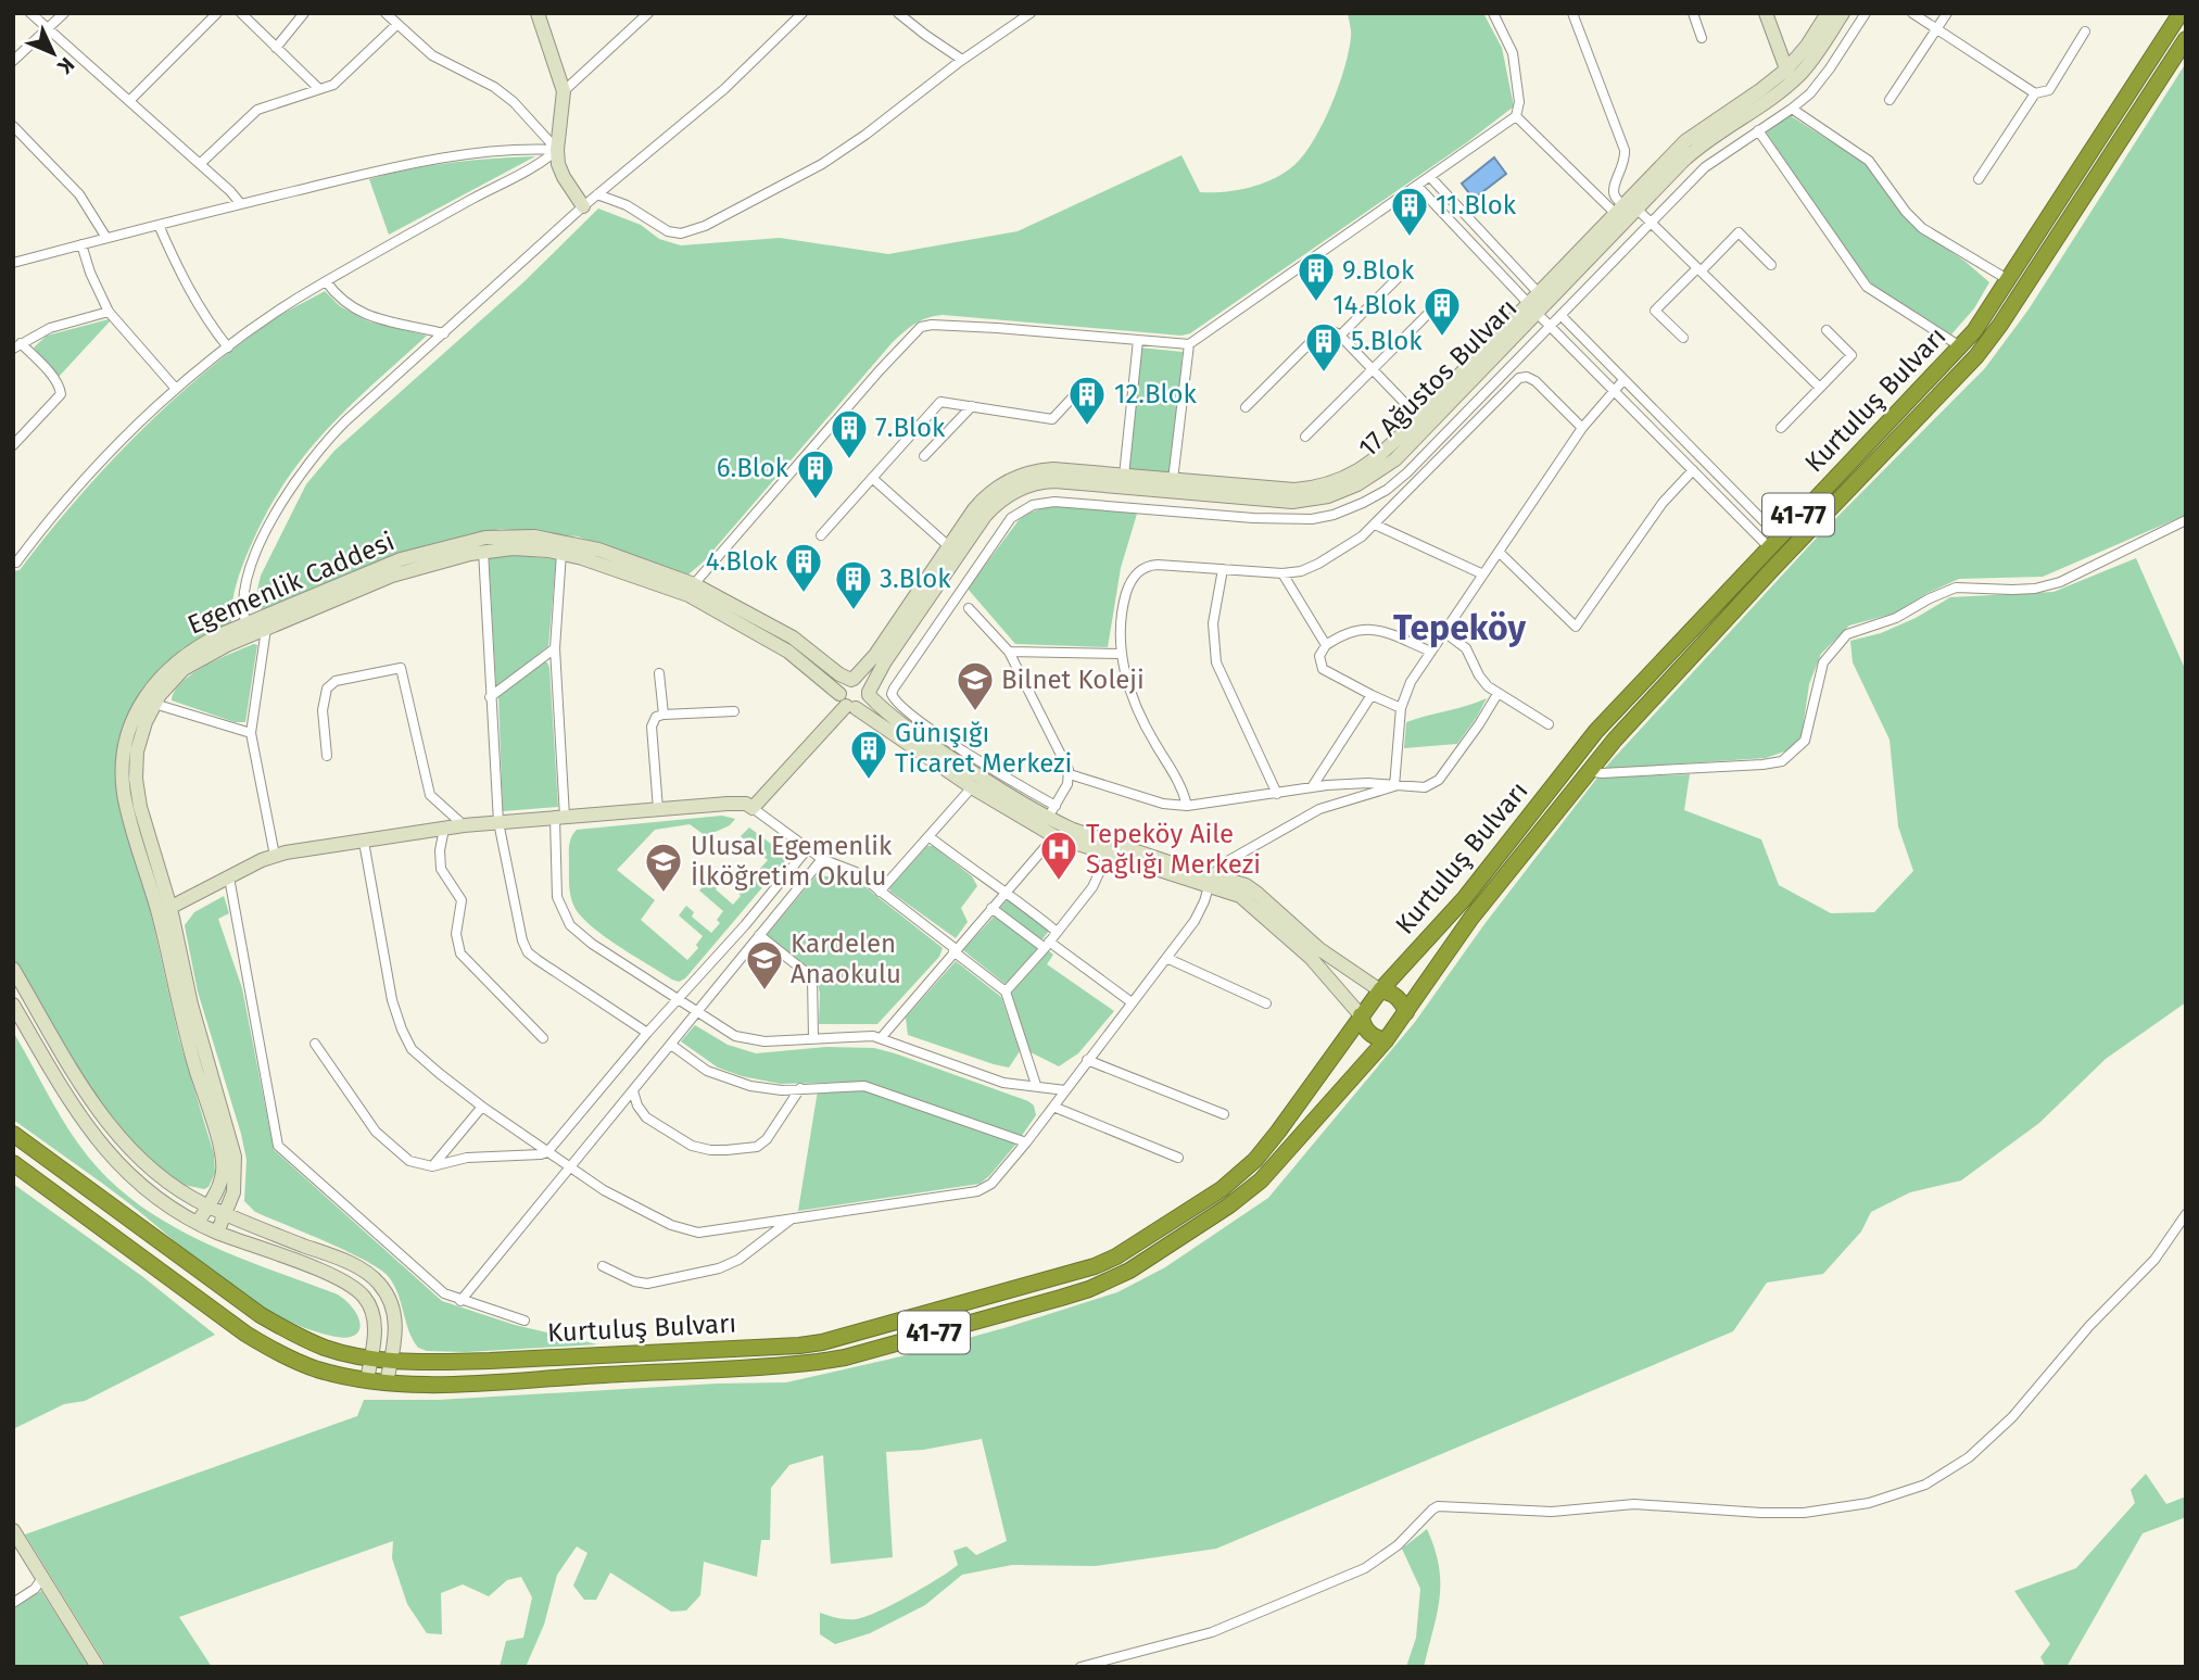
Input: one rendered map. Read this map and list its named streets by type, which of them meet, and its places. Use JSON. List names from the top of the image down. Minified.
{"streets":{"highway":["Kurtuluş Bulvarı","41-77"],"main road":["17 Ağustos Bulvarı","Egemenlik Caddesi"]},"crossings":[["17 Ağustos Bulvarı","Egemenlik Caddesi"],["Kurtuluş Bulvarı","Egemenlik Caddesi"]],"districts":["Tepeköy"],"places":{"building":["11.Blok","9.Blok","14.Blok","5.Blok","12.Blok","7.Blok","6.Blok","4.Blok","3.Blok","Günışığı Ticaret Merkezi"],"school or university":["Bilnet Koleji","Ulusal Egemenlik İlköğretim Okulu","Kardelen Anaokulu"],"hospital":["Tepeköy Aile Sağlığı Merkezi"]},"north":"bottom right"}
